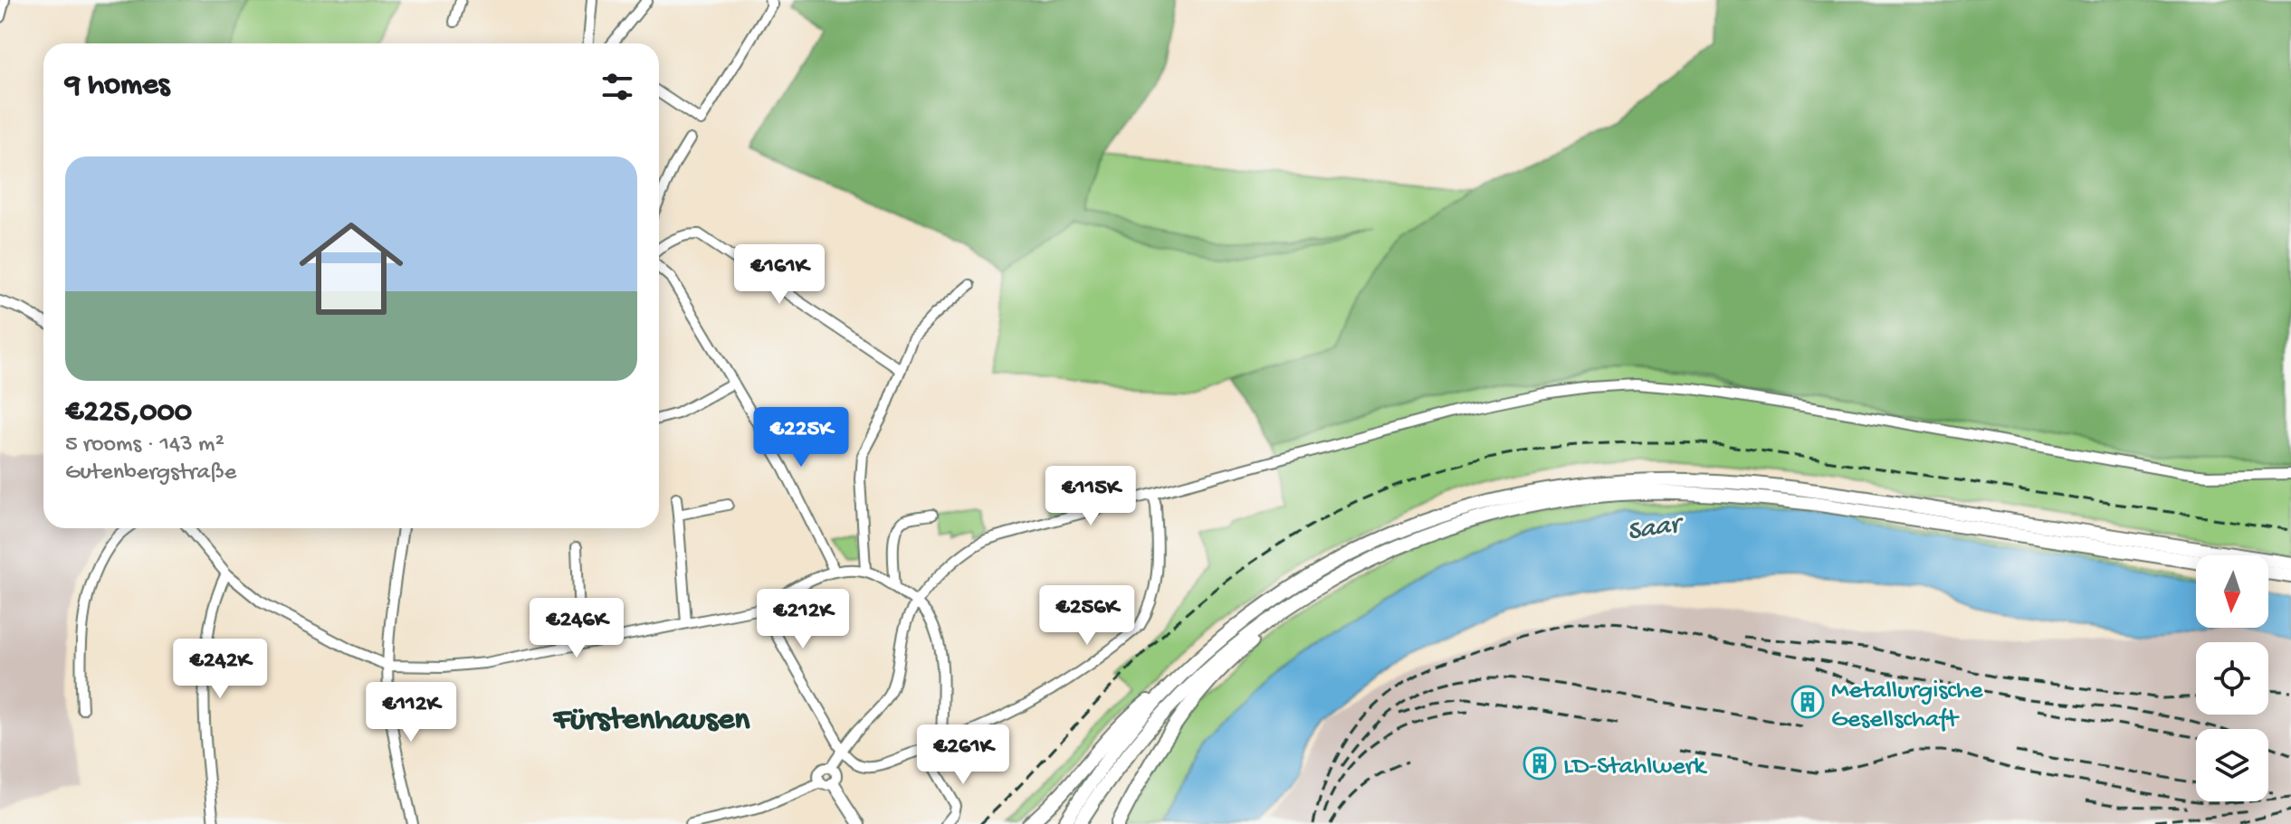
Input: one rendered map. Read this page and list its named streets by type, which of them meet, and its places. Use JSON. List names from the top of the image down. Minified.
{"districts":["Fürstenhausen"],"water":["Saar"],"places":{"building":["Metallurgische Gesellschaft","LD-Stahlwerk"]},"north":"bottom","page":{"heading":"9 homes","list":[{"name":"€225,000","note":"5 rooms · 143 m² · Gutenbergstraße"}],"price":["€161K","€225K","€115K","€256K","€212K","€246K","€242K","€112K","€261K"]}}
